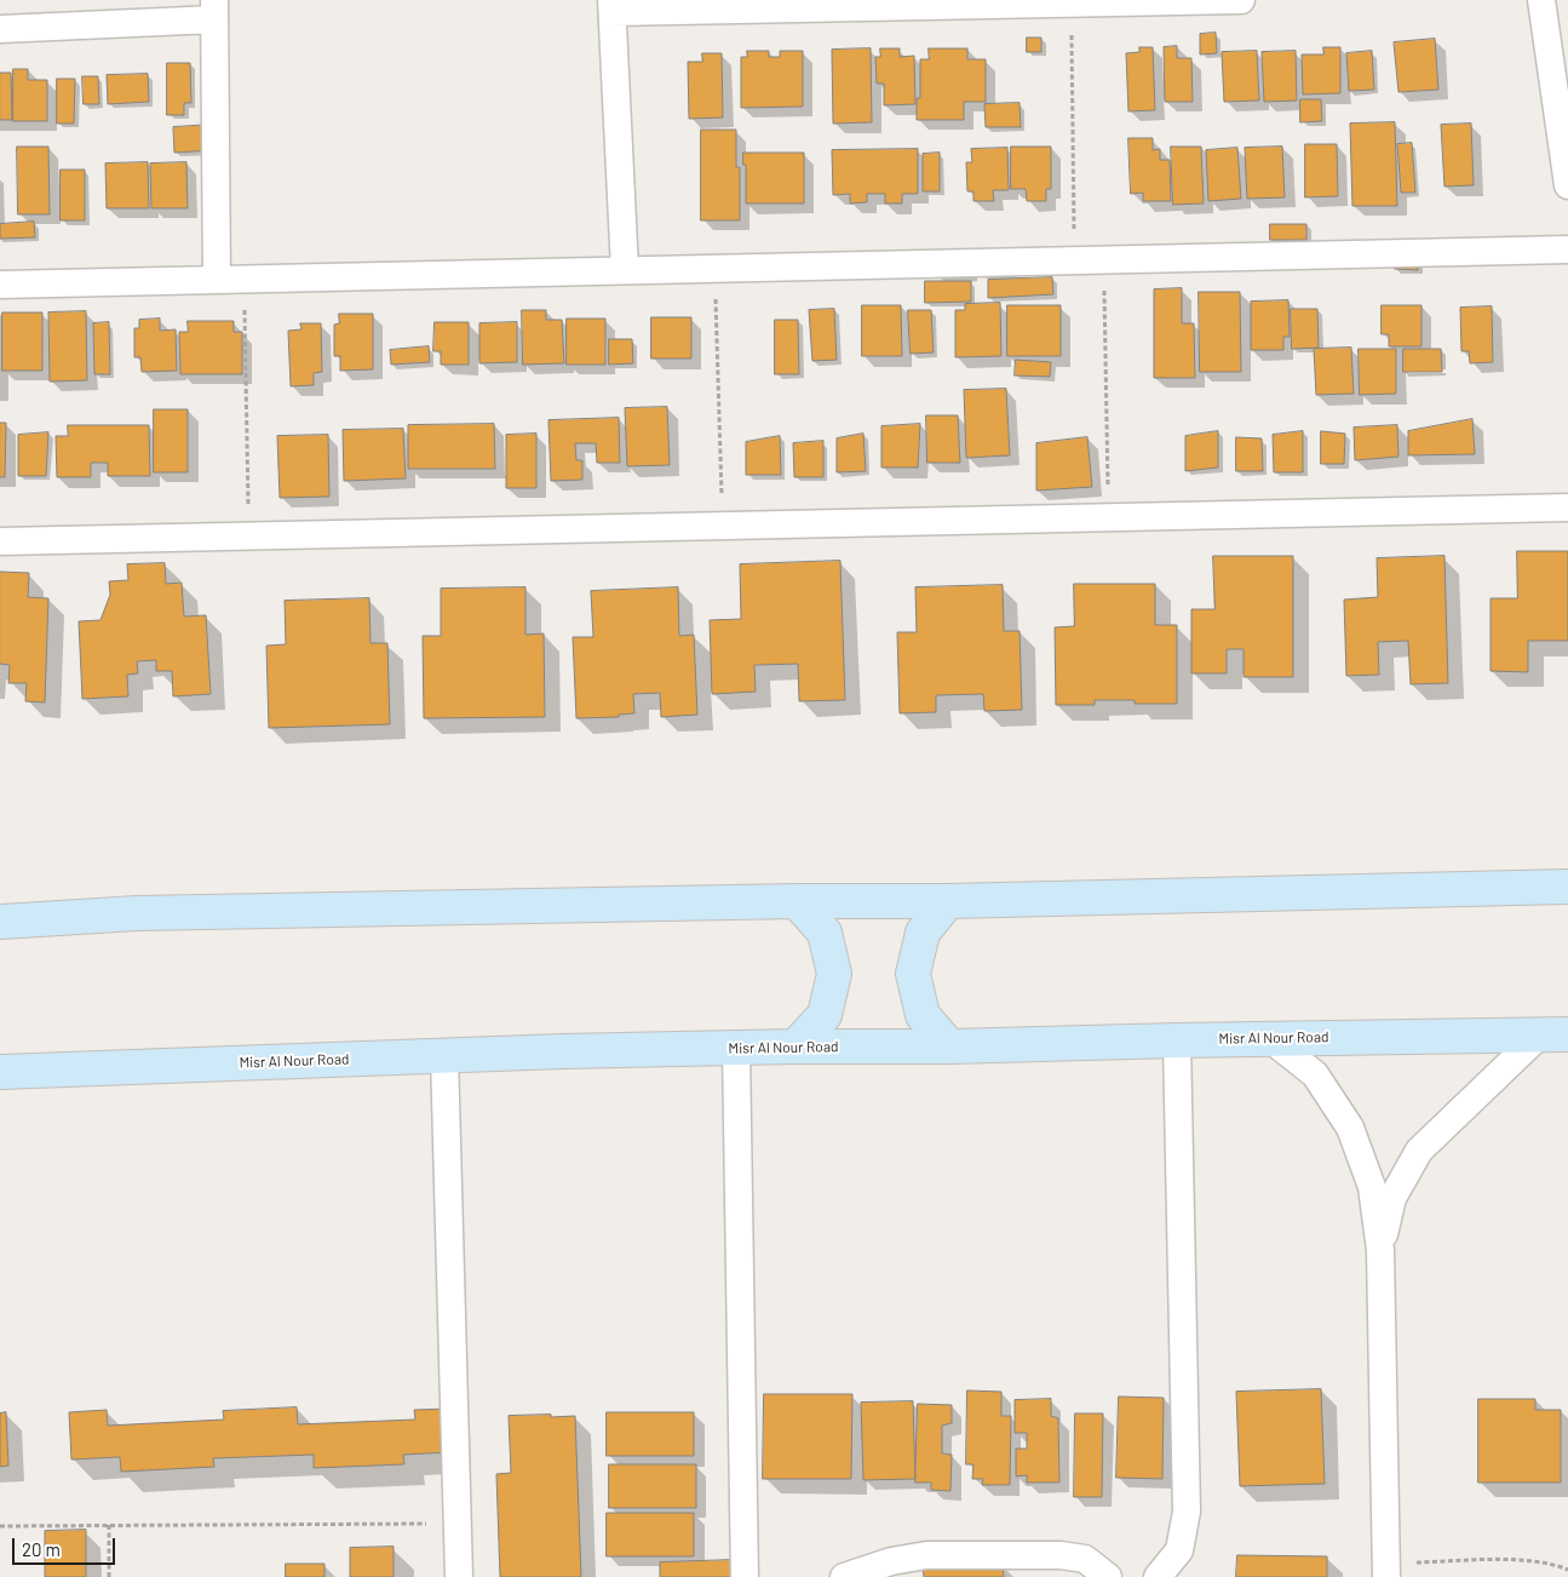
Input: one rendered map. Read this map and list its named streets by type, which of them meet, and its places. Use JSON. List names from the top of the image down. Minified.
{"streets":{"street":["Misr Al Nour Road"]},"scale_bar":"20 m"}
